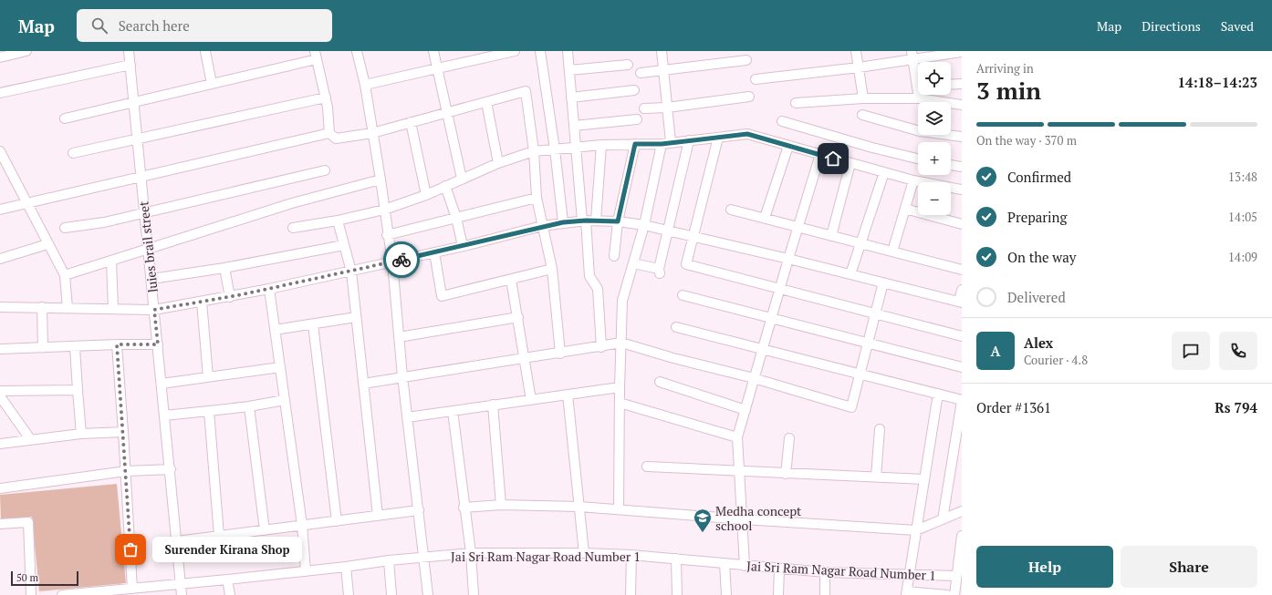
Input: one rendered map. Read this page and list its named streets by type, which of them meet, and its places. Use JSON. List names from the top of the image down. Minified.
{"streets":{"street":["luies brail street","Jai Sri Ram Nagar Road Number 1"]},"crossings":[["luies brail street","Jai Sri Ram Nagar Road Number 1"]],"places":{"school or university":["Medha concept school"],"other":["Surender Kirana Shop"]},"scale_bar":"50 m","page":{"header":"Map","search":"Search here","nav":["Map","Directions","Saved"],"heading":["3 min","Arriving in","14:18–14:23"],"panel":["Alex","Courier · 4.8","Order #1361","Rs 794"],"map_buttons":["+","−"],"bar":"On the way · 370 m","list":[["Confirmed","13:48"],["Preparing","14:05"],["On the way","14:09"],"Delivered"],"round":"A","bubble":"Surender Kirana Shop","buttons":["Help","Share"],"scale":"50 m"}}
